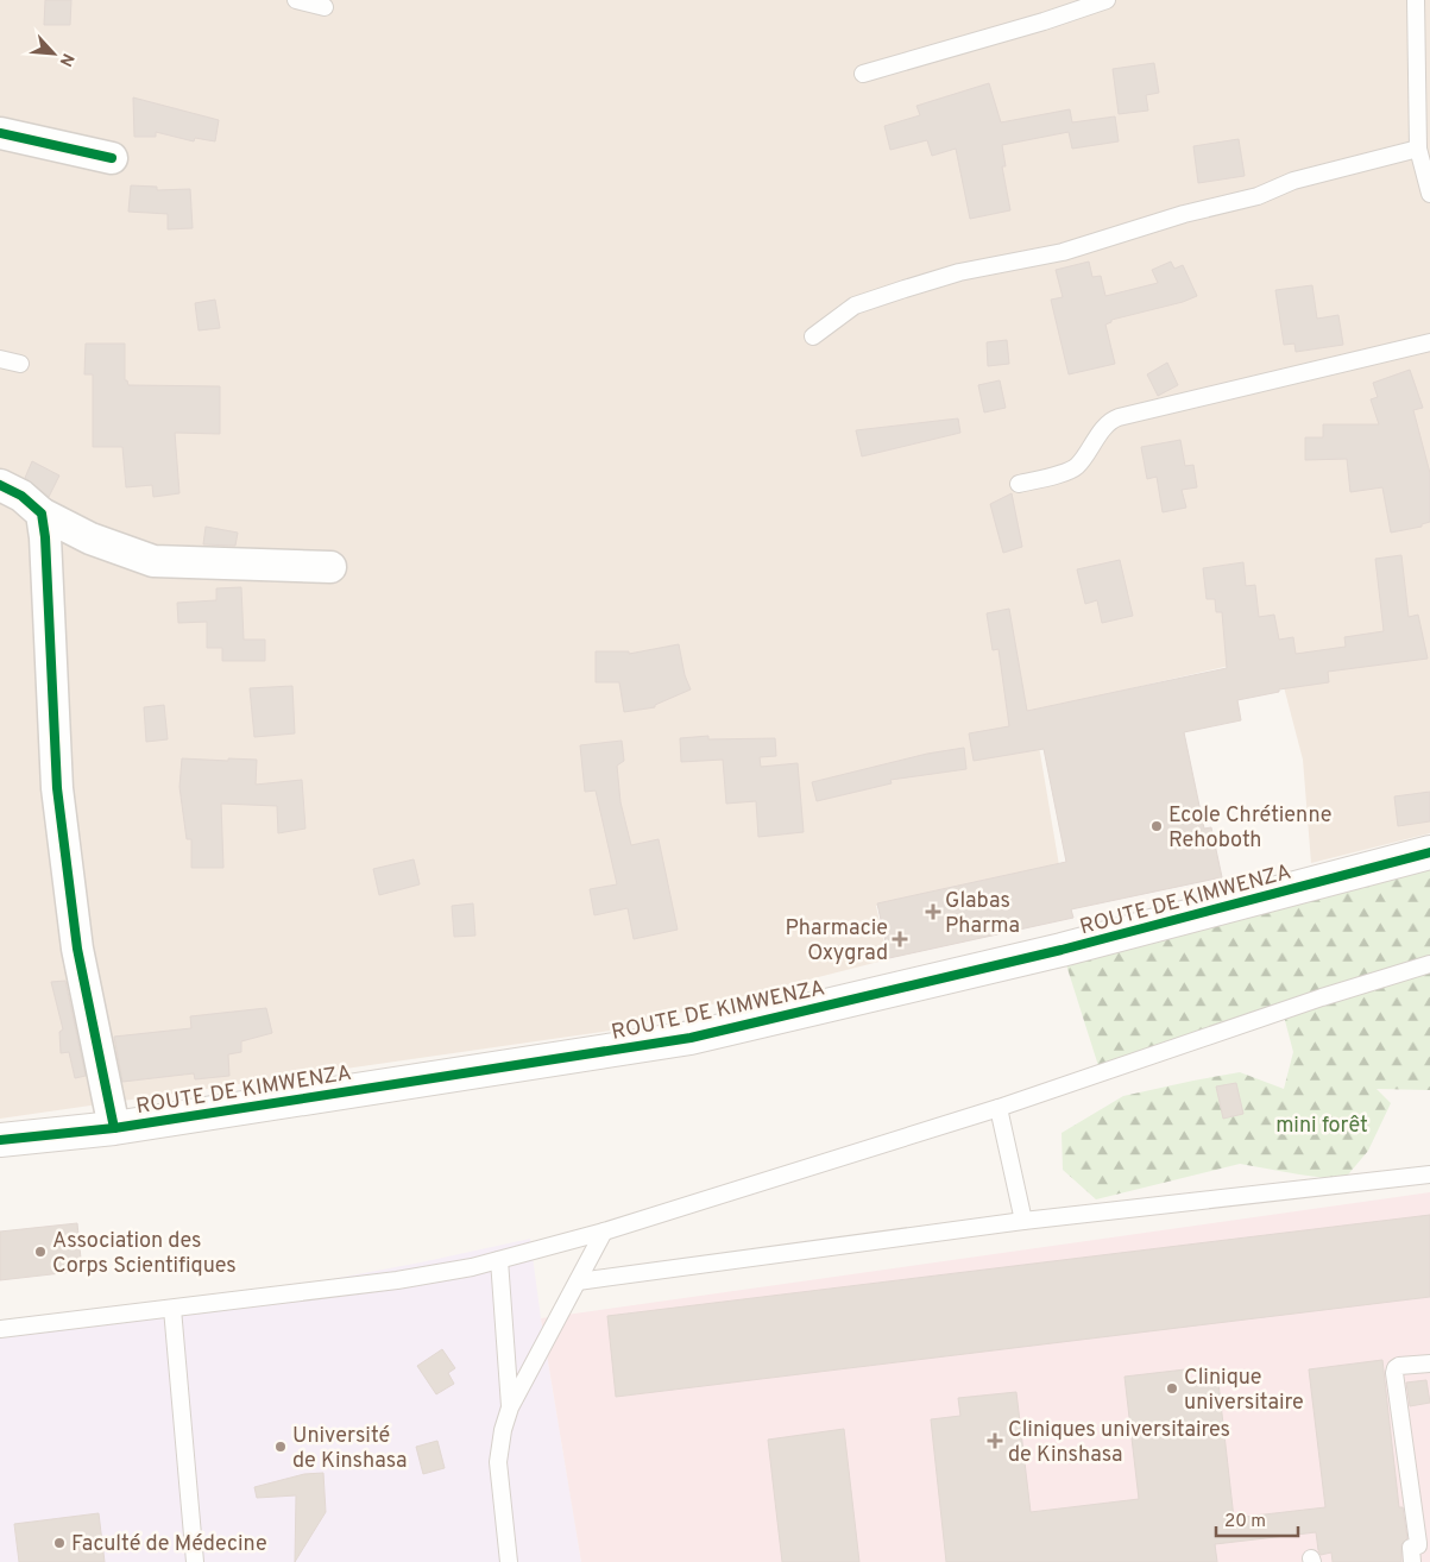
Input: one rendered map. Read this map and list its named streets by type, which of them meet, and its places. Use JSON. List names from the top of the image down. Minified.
{"streets":{"street":["ROUTE DE KIMWENZA"]},"parks":["mini forêt"],"places":{"other":["Ecole Chrétienne Rehoboth","Association des Corps Scientifiques","Clinique universitaire","Université de Kinshasa","Faculté de Médecine"],"health":["Glabas Pharma","Pharmacie Oxygrad","Cliniques universitaires de Kinshasa"]},"scale_bar":"20 m","north":"bottom right"}
